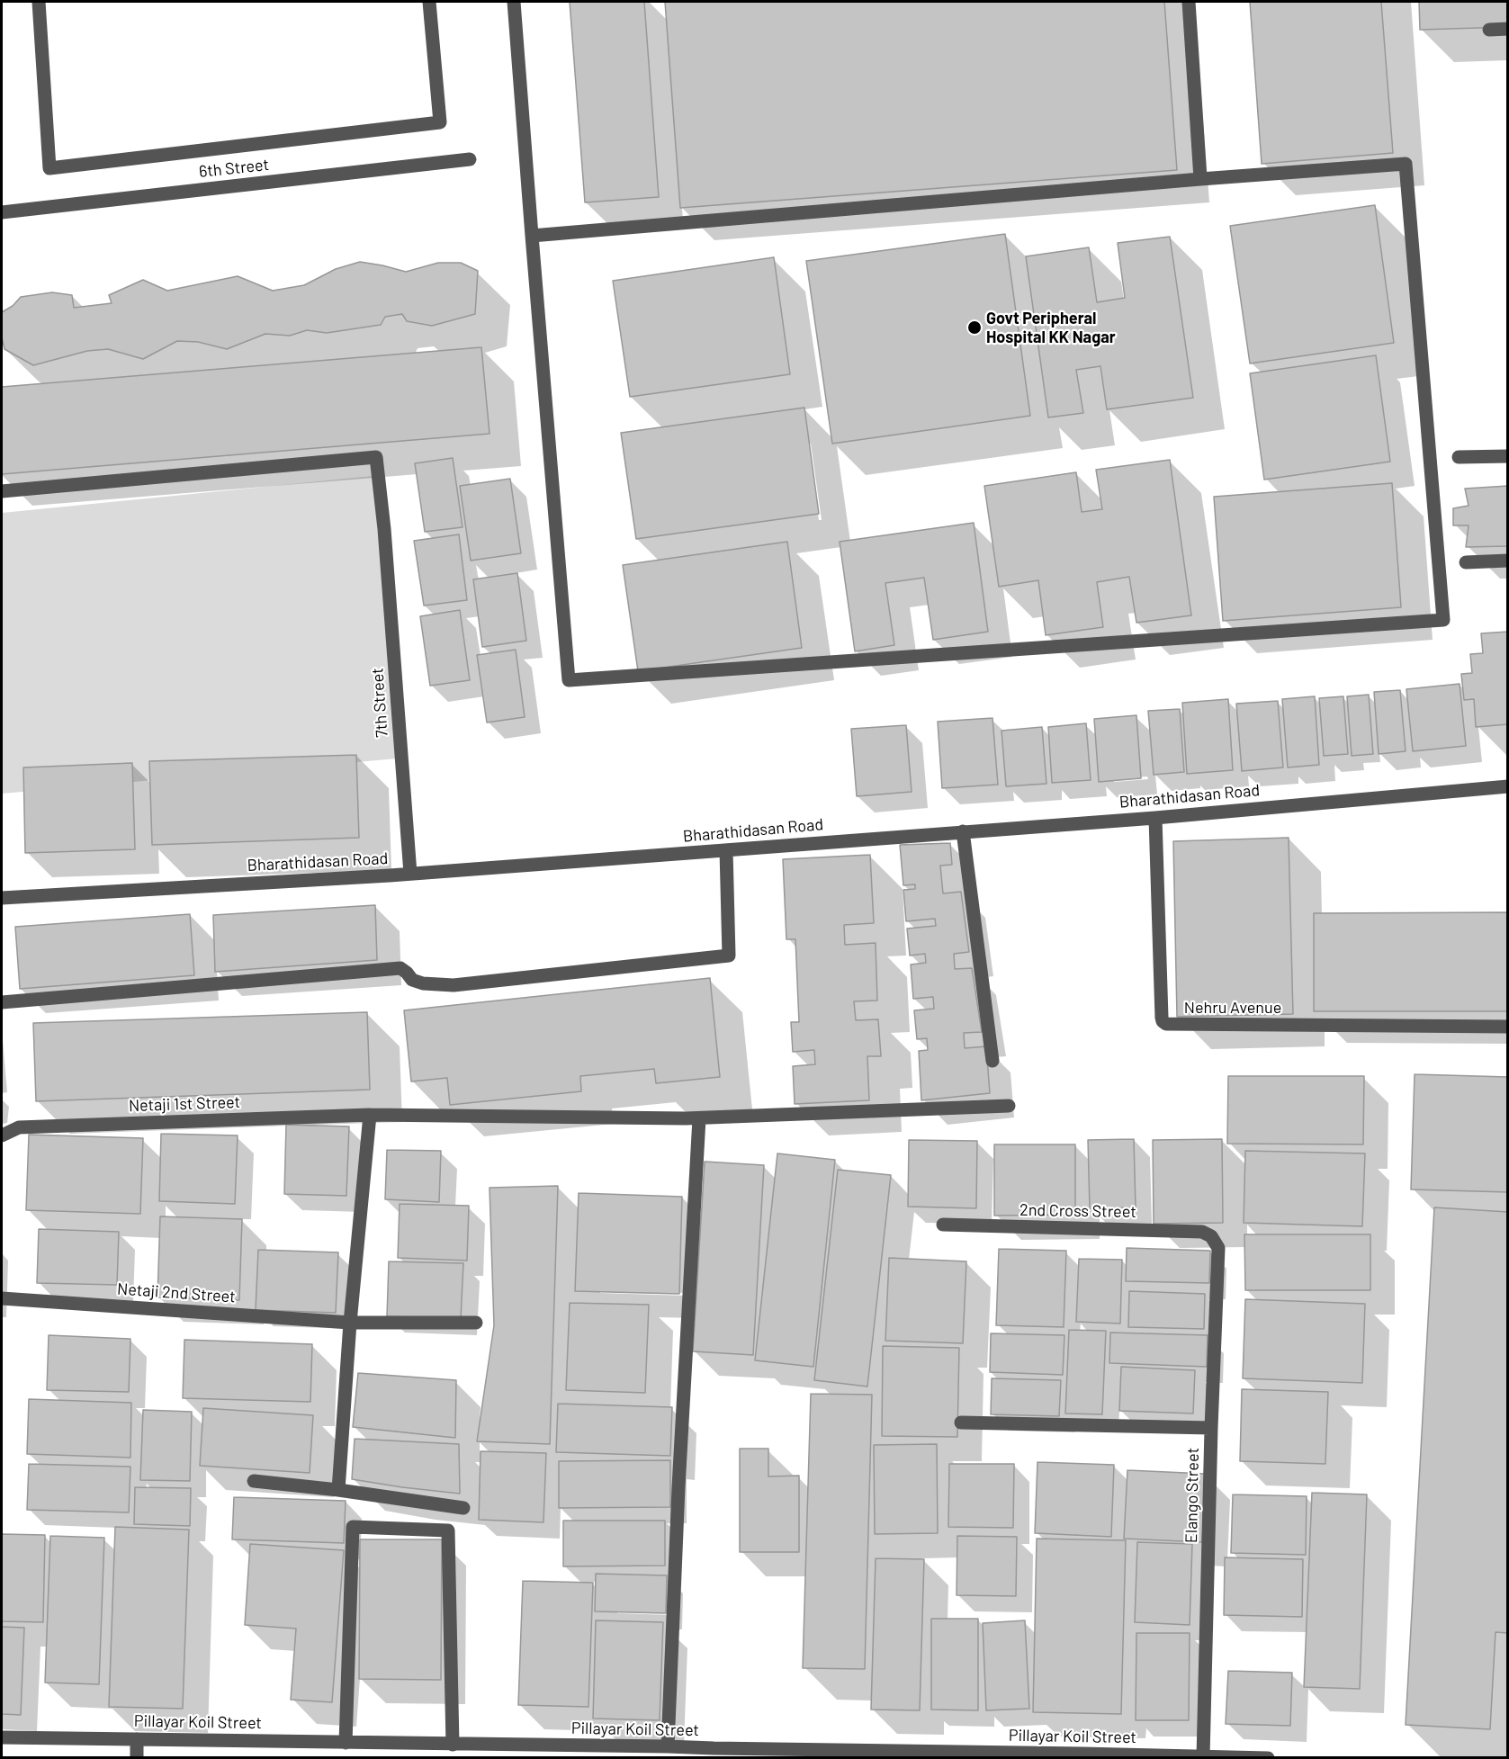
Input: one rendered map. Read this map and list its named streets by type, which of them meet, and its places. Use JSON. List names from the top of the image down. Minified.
{"streets":{"street":["6th Street","7th Street","Bharathidasan Road","Nehru Avenue","Netaji 1st Street","2nd Cross Street","Netaji 2nd Street","Elango Street","Pillayar Koil Street"]},"crossings":[["7th Street","Bharathidasan Road"],["Bharathidasan Road","Nehru Avenue"],["2nd Cross Street","Elango Street"],["Elango Street","Pillayar Koil Street"]],"places":["Govt Peripheral Hospital KK Nagar"]}
